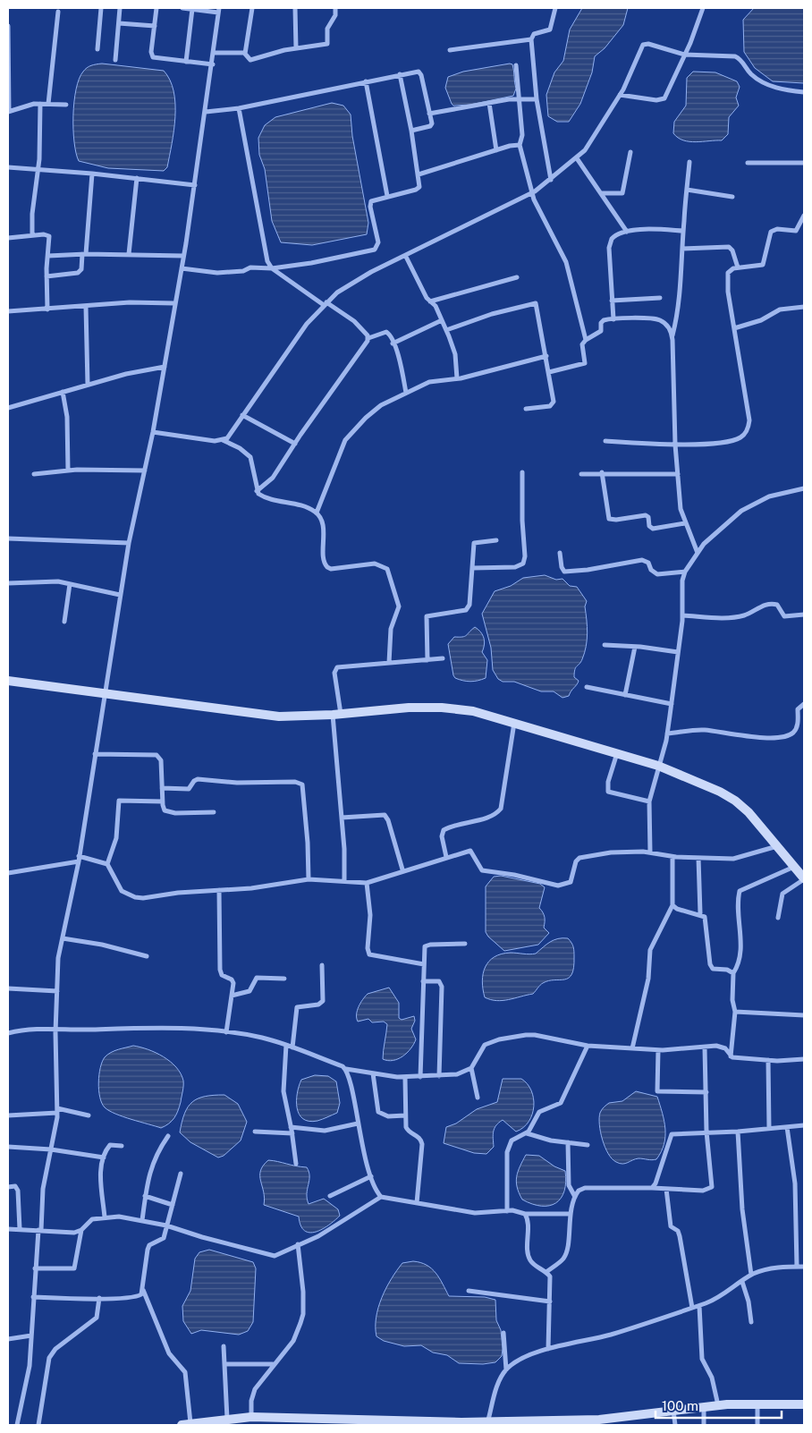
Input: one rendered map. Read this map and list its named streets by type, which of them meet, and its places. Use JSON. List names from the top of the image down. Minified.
{"scale_bar":"100 m"}
